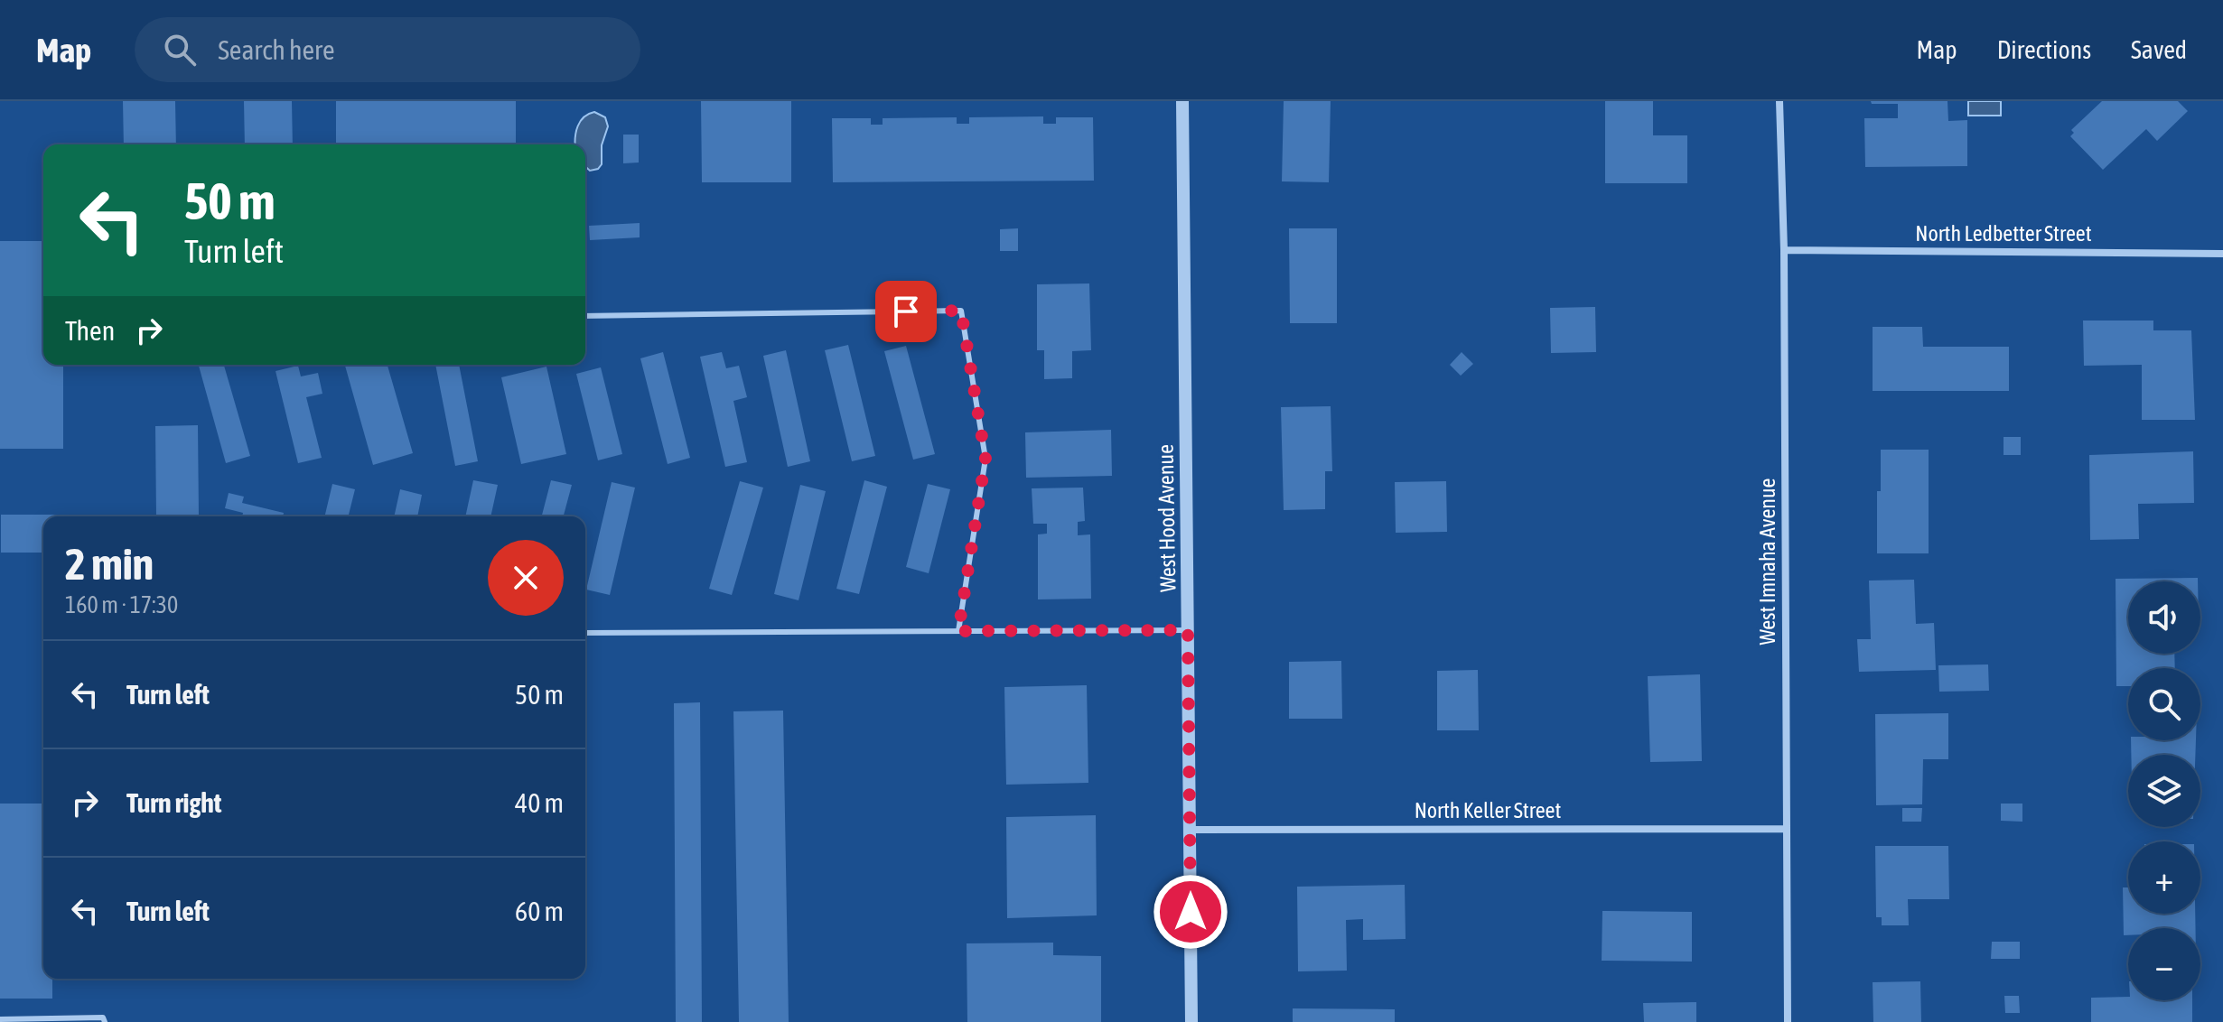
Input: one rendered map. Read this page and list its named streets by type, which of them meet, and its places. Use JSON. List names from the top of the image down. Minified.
{"streets":{"street":["North Ledbetter Street","West Hood Avenue","West Imnaha Avenue","North Keller Street"]},"crossings":[["North Ledbetter Street","West Imnaha Avenue"],["West Hood Avenue","North Keller Street"],["West Imnaha Avenue","North Keller Street"]],"page":{"header":"Map","search":"Search here","nav":["Map","Directions","Saved"],"turn":["50 m","Turn left"],"then":"Then","heading":["2 min","160 m · 17:30"],"map_buttons":["+","−"],"list":[{"name":"Turn left","value":"50 m"},{"name":"Turn right","value":"40 m"},{"name":"Turn left","value":"60 m"}]}}
